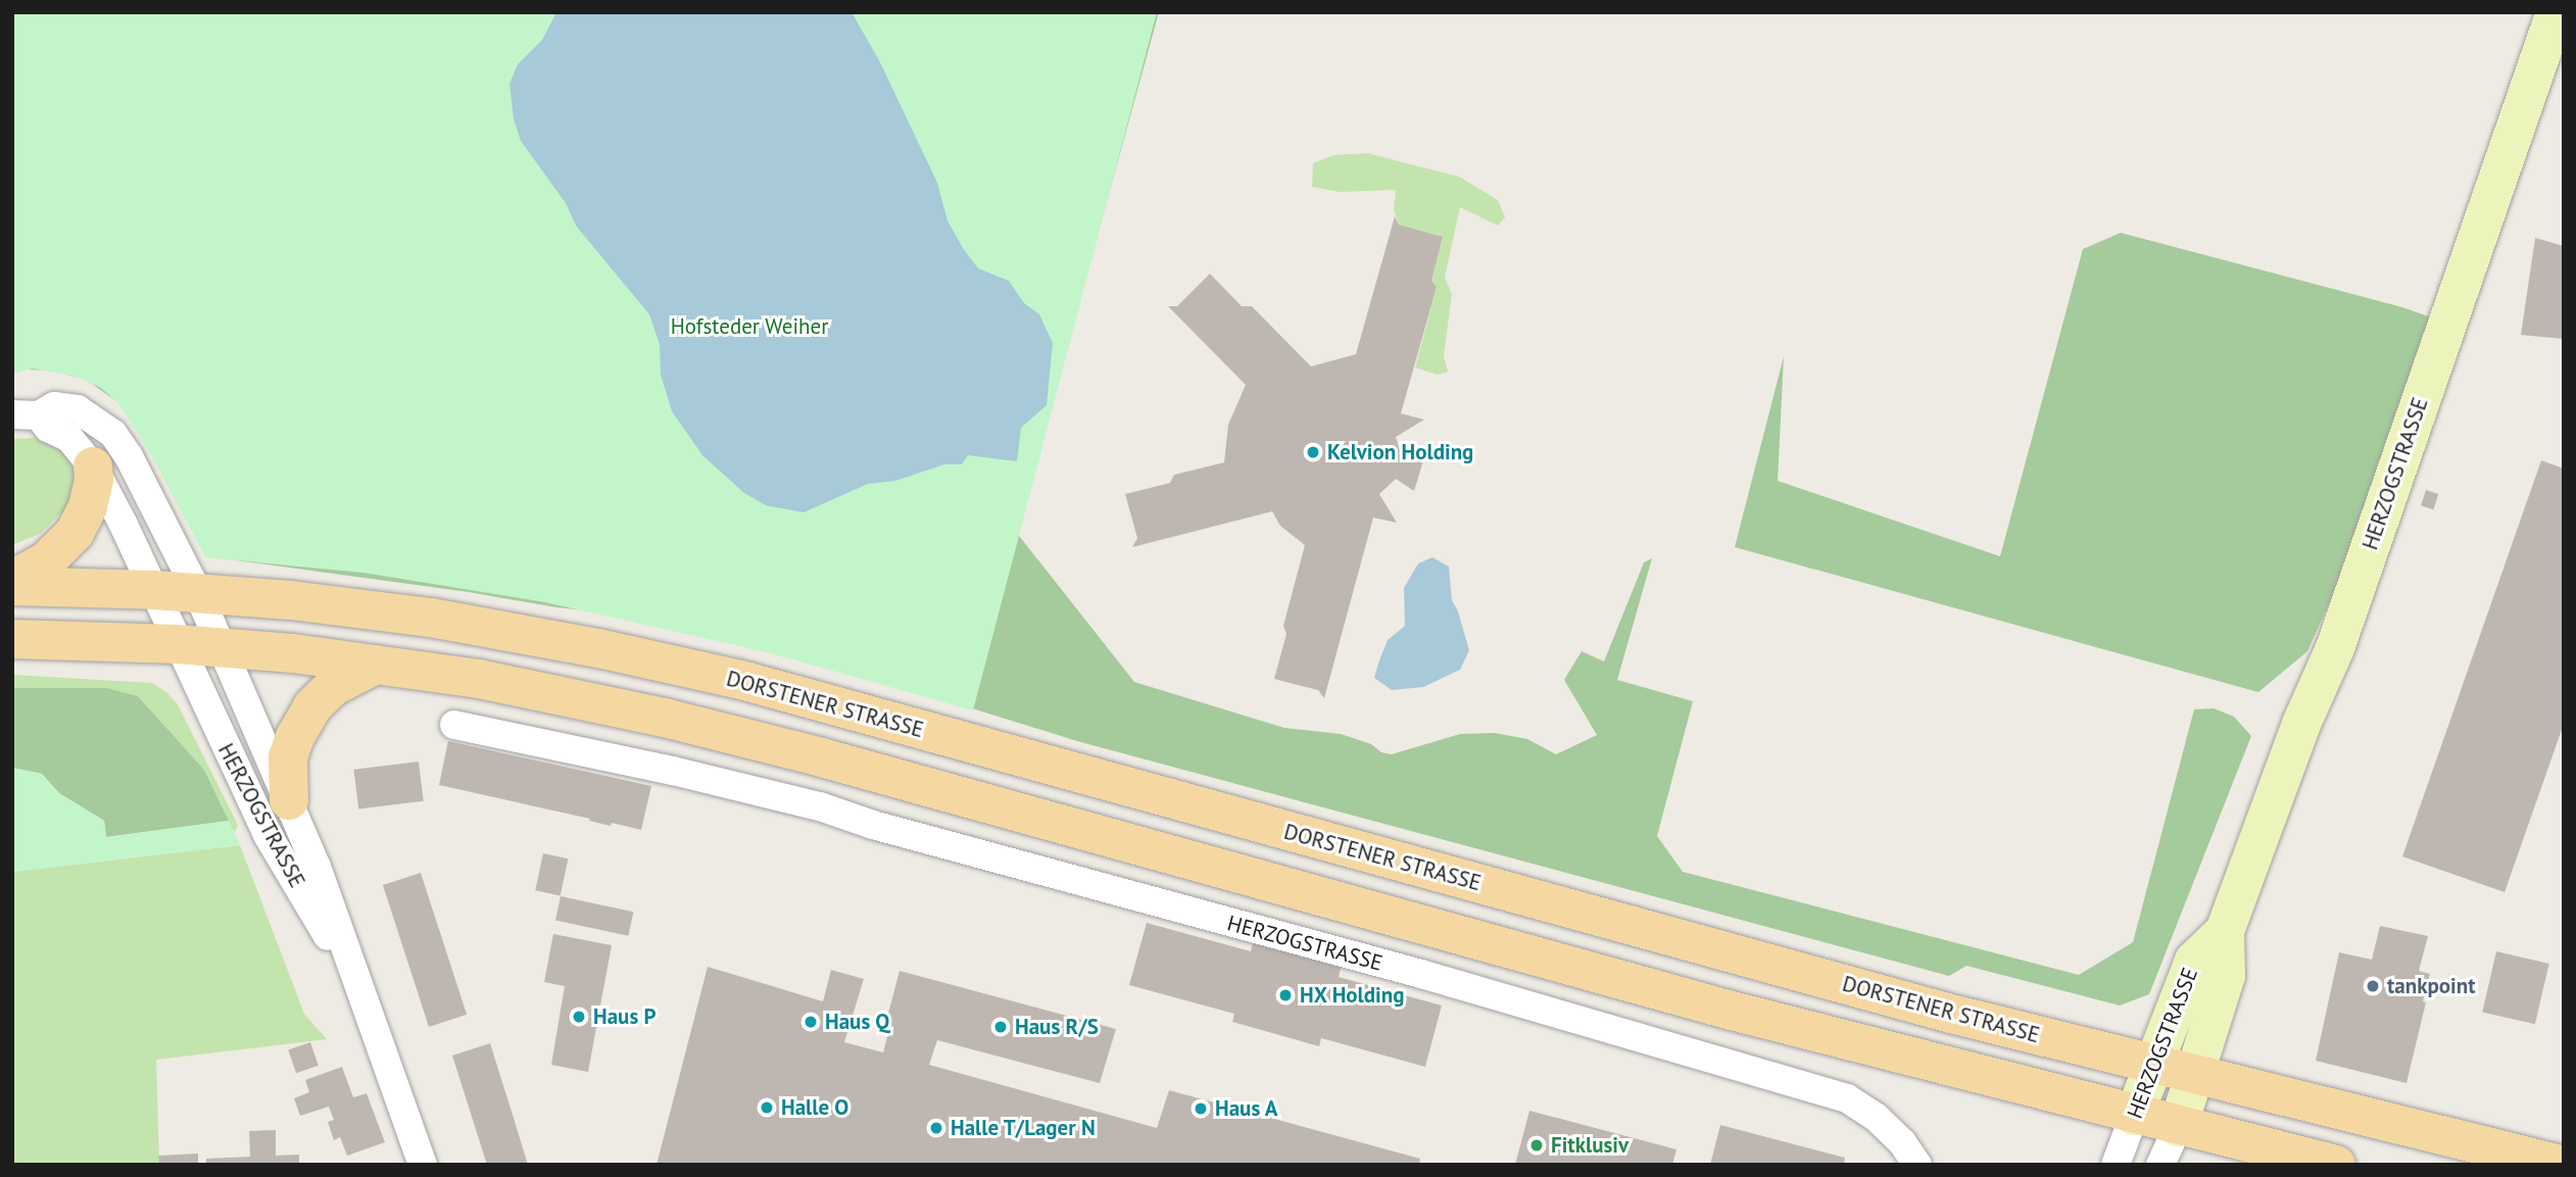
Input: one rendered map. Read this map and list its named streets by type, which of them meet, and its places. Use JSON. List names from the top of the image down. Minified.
{"streets":{"main road":["DORSTENER STRASSE"],"street":["HERZOGSTRASSE"]},"crossings":[["HERZOGSTRASSE","DORSTENER STRASSE"]],"parks":["Hofsteder Weiher"],"places":["Kelvion Holding","tankpoint","HX Holding","Haus P","Haus Q","Haus R/S","Halle O","Haus A","Halle T/Lager N","Fitklusiv"]}
